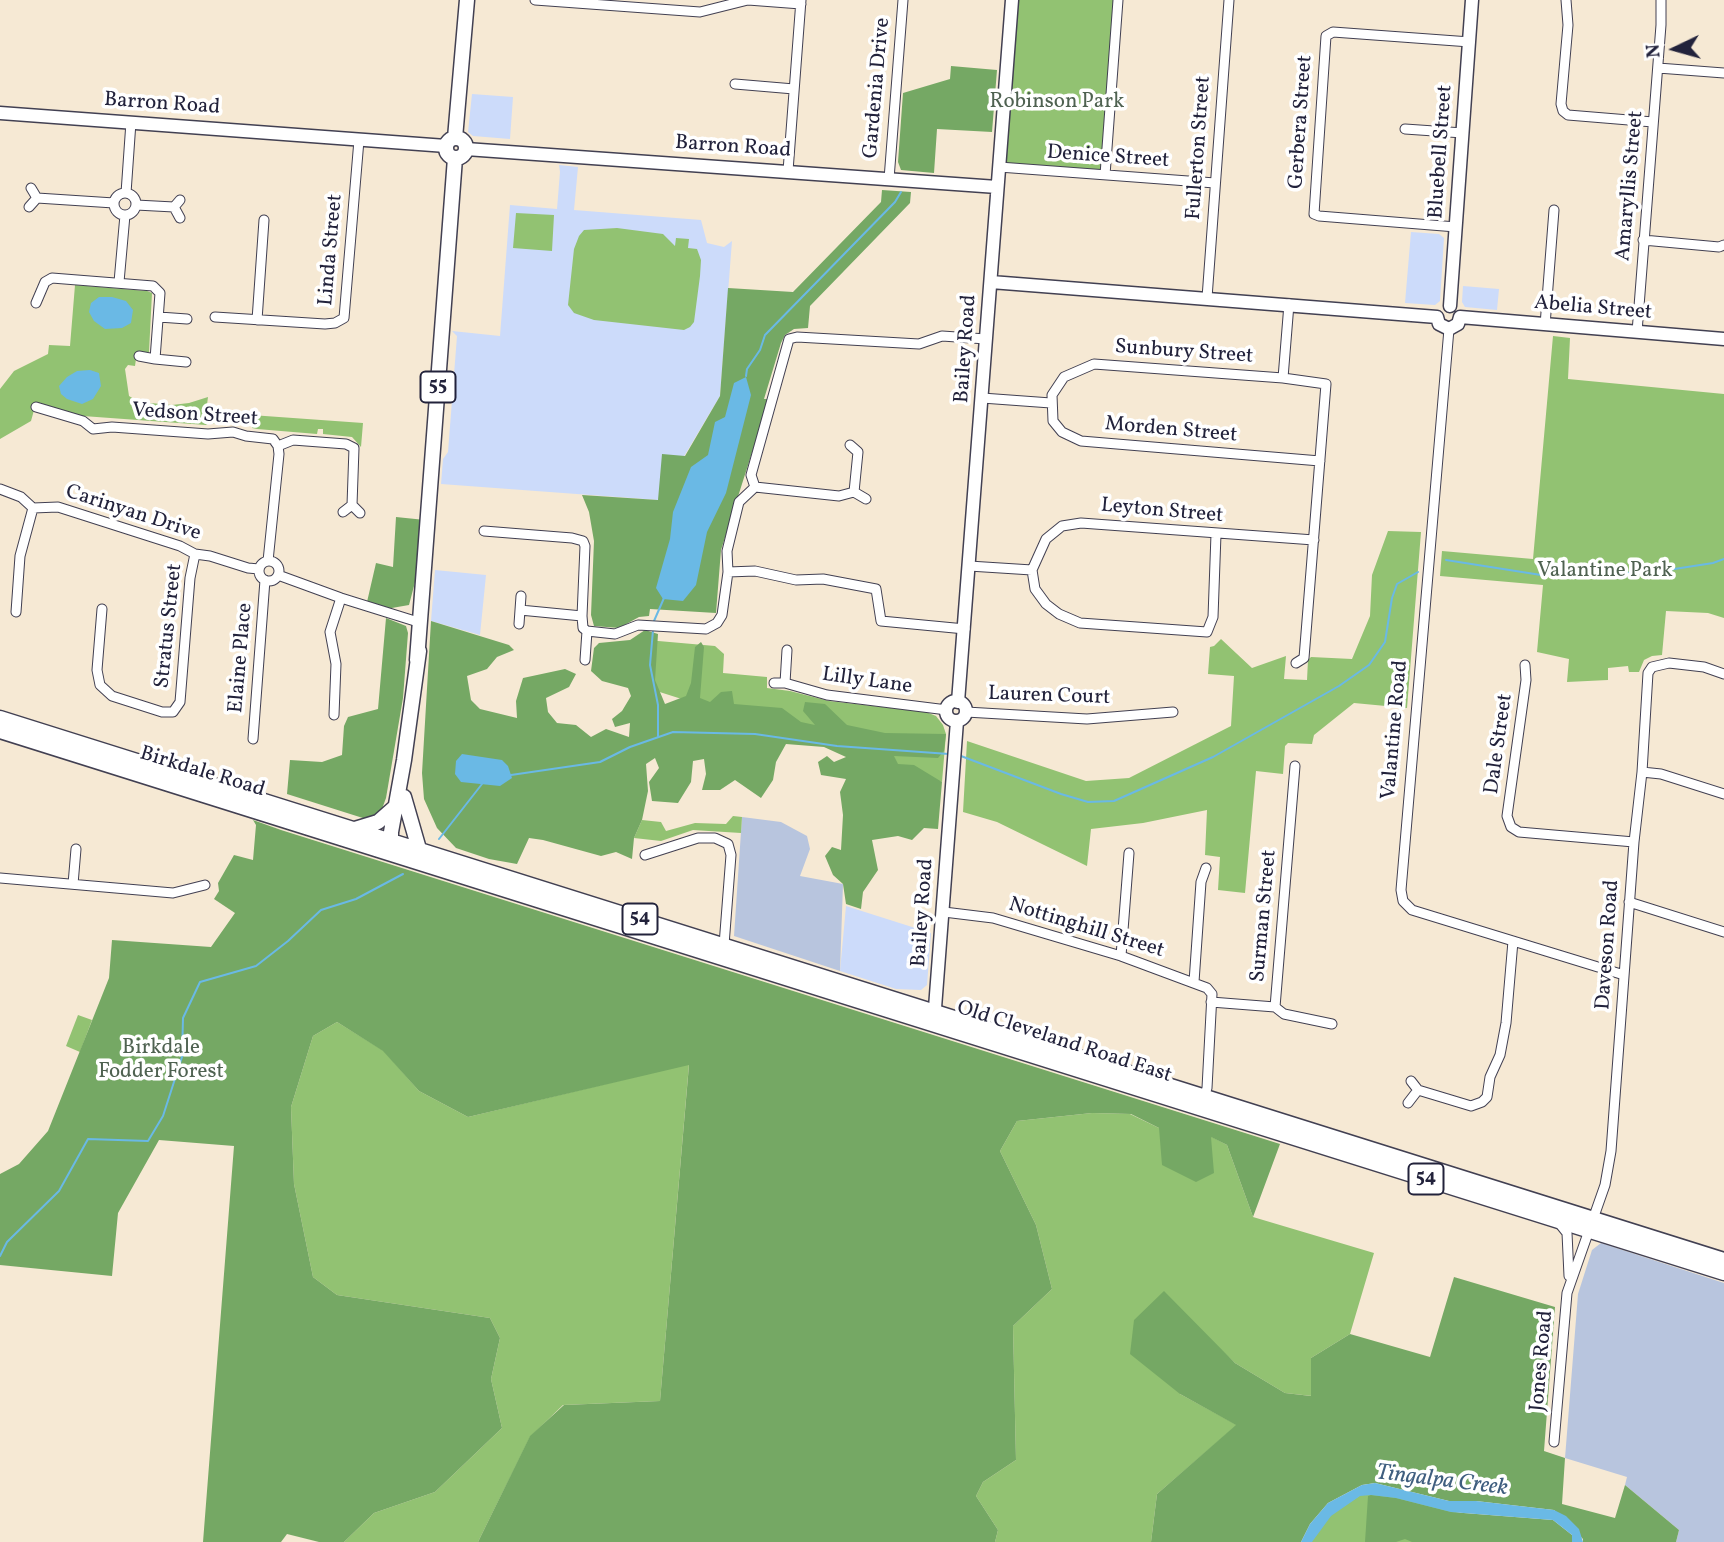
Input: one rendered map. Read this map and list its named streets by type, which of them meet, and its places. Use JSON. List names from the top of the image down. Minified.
{"streets":{"main road":["55","Birkdale Road","54","Old Cleveland Road East"],"street":["Gardenia Drive","Barron Road","Gerbera Street","Fullerton Street","Bluebell Street","Denice Street","Amaryllis Street","Linda Street","Abelia Street","Bailey Road","Sunbury Street","Vedson Street","Morden Street","Leyton Street","Carinyan Drive","Stratus Street","Elaine Place","Lilly Lane","Lauren Court","Valantine Road","Dale Street","Surman Street","Nottinghill Street","Daveson Road","Jones Road"]},"crossings":[["Gardenia Drive","Barron Road"],["Barron Road","Linda Street"],["Barron Road","Bailey Road"],["Barron Road","55"],["Gerbera Street","Bluebell Street"],["Fullerton Street","Denice Street"],["Bluebell Street","Abelia Street"],["Bluebell Street","Valantine Road"],["Denice Street","Bailey Road"],["Amaryllis Street","Abelia Street"],["Abelia Street","Valantine Road"],["Bailey Road","Lauren Court"],["Bailey Road","Nottinghill Street"],["Bailey Road","Old Cleveland Road East"],["Sunbury Street","Morden Street"],["55","Birkdale Road"],["55","Old Cleveland Road East"],["Vedson Street","Carinyan Drive"],["Vedson Street","Elaine Place"],["Carinyan Drive","Stratus Street"],["Carinyan Drive","Elaine Place"],["Valantine Road","Daveson Road"],["Dale Street","Daveson Road"],["Birkdale Road","Old Cleveland Road East"],["Surman Street","Nottinghill Street"],["Daveson Road","Old Cleveland Road East"],["Daveson Road","Jones Road"],["Old Cleveland Road East","Jones Road"]],"water":["Tingalpa Creek"],"parks":["Robinson Park","Valantine Park","Birkdale Fodder Forest"],"north":"left"}
